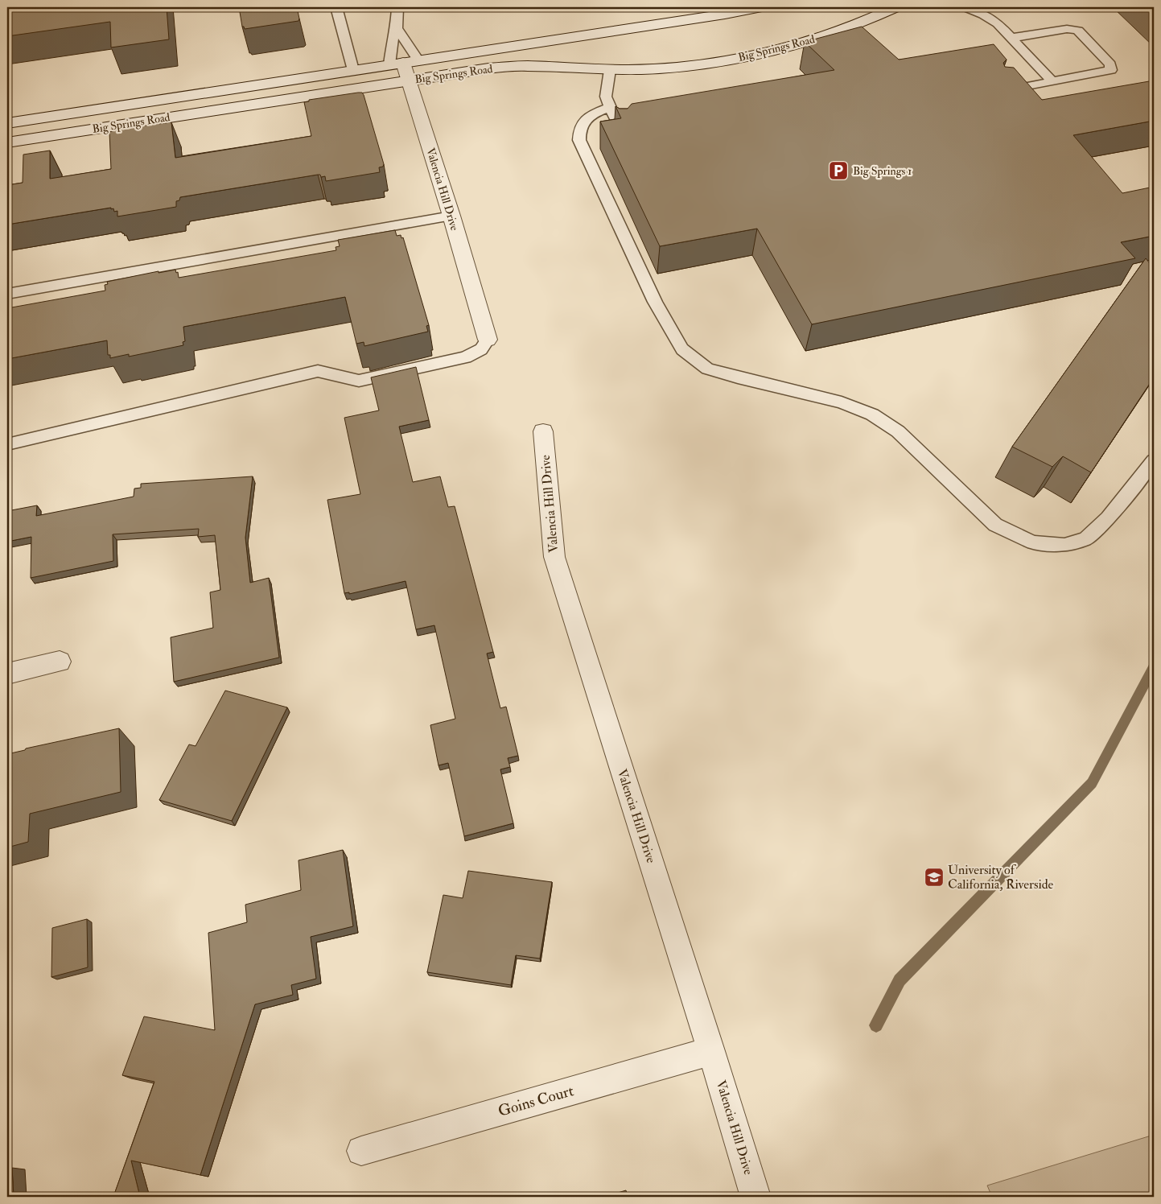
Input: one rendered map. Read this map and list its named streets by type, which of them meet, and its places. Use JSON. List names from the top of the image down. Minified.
{"streets":{"street":["Big Springs Road","Valencia Hill Drive","Goins Court"]},"crossings":[["Big Springs Road","Valencia Hill Drive"],["Valencia Hill Drive","Goins Court"]],"places":{"parking":["Big Springs 1"],"school or university":["University of California, Riverside"]}}
